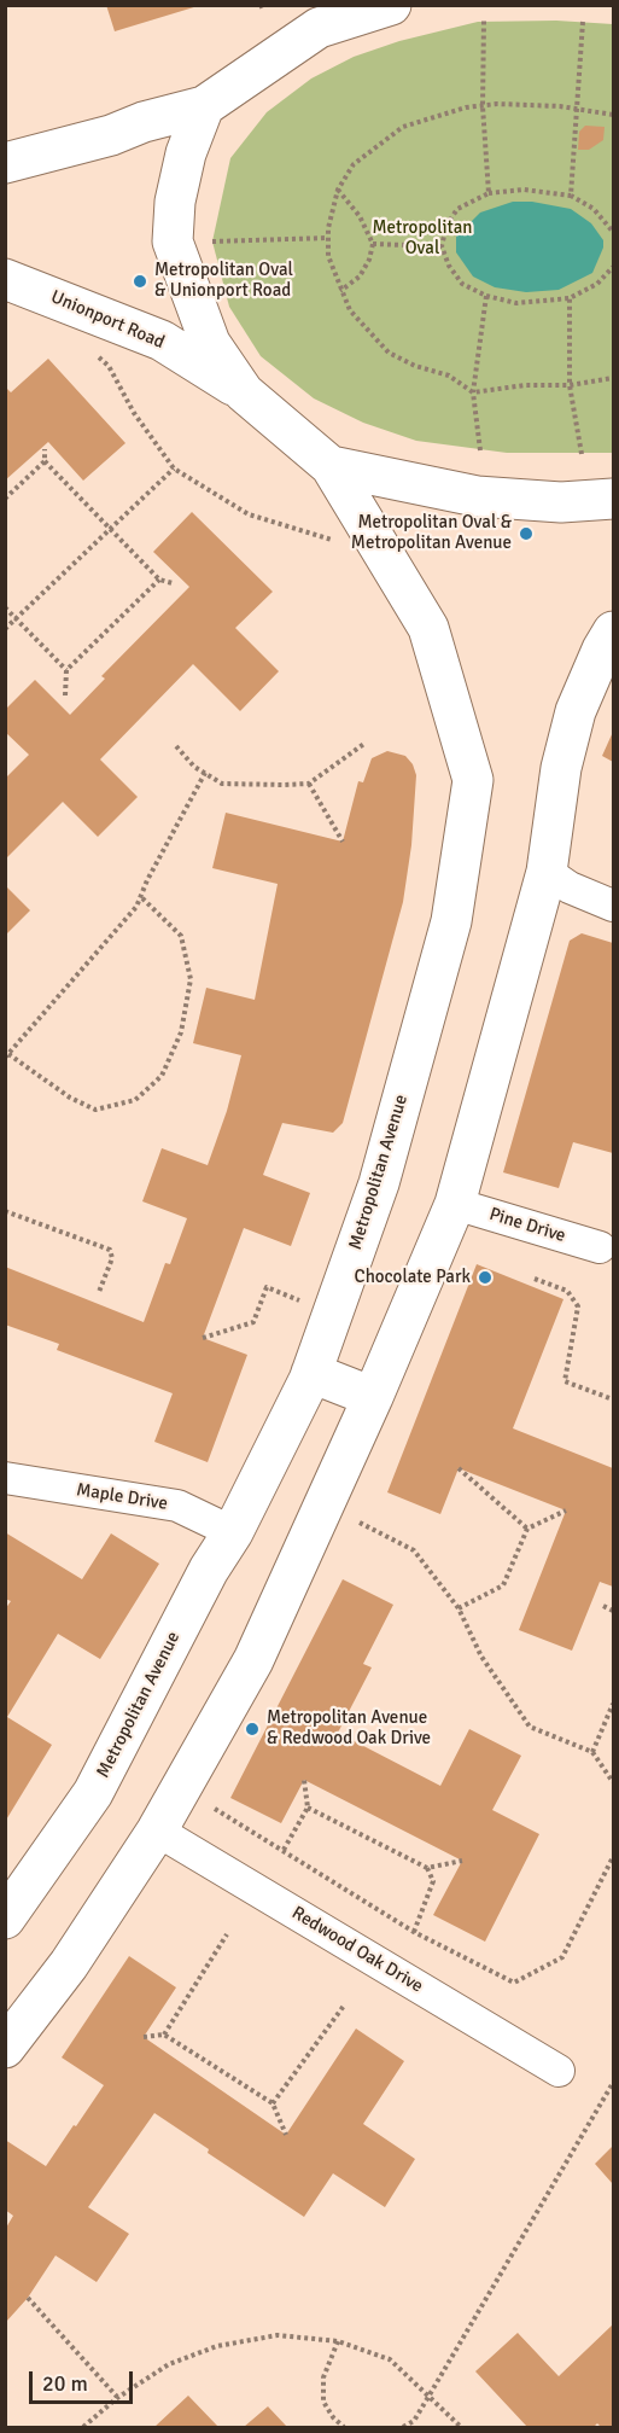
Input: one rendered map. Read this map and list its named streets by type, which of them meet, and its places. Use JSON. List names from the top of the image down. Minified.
{"streets":{"street":["Unionport Road","Metropolitan Avenue","Pine Drive","Maple Drive","Redwood Oak Drive"]},"crossings":[["Metropolitan Avenue","Maple Drive"]],"parks":["Metropolitan Oval"],"places":["Metropolitan Oval & Unionport Road","Metropolitan Oval & Metropolitan Avenue","Chocolate Park","Metropolitan Avenue & Redwood Oak Drive"],"scale_bar":"20 m"}
